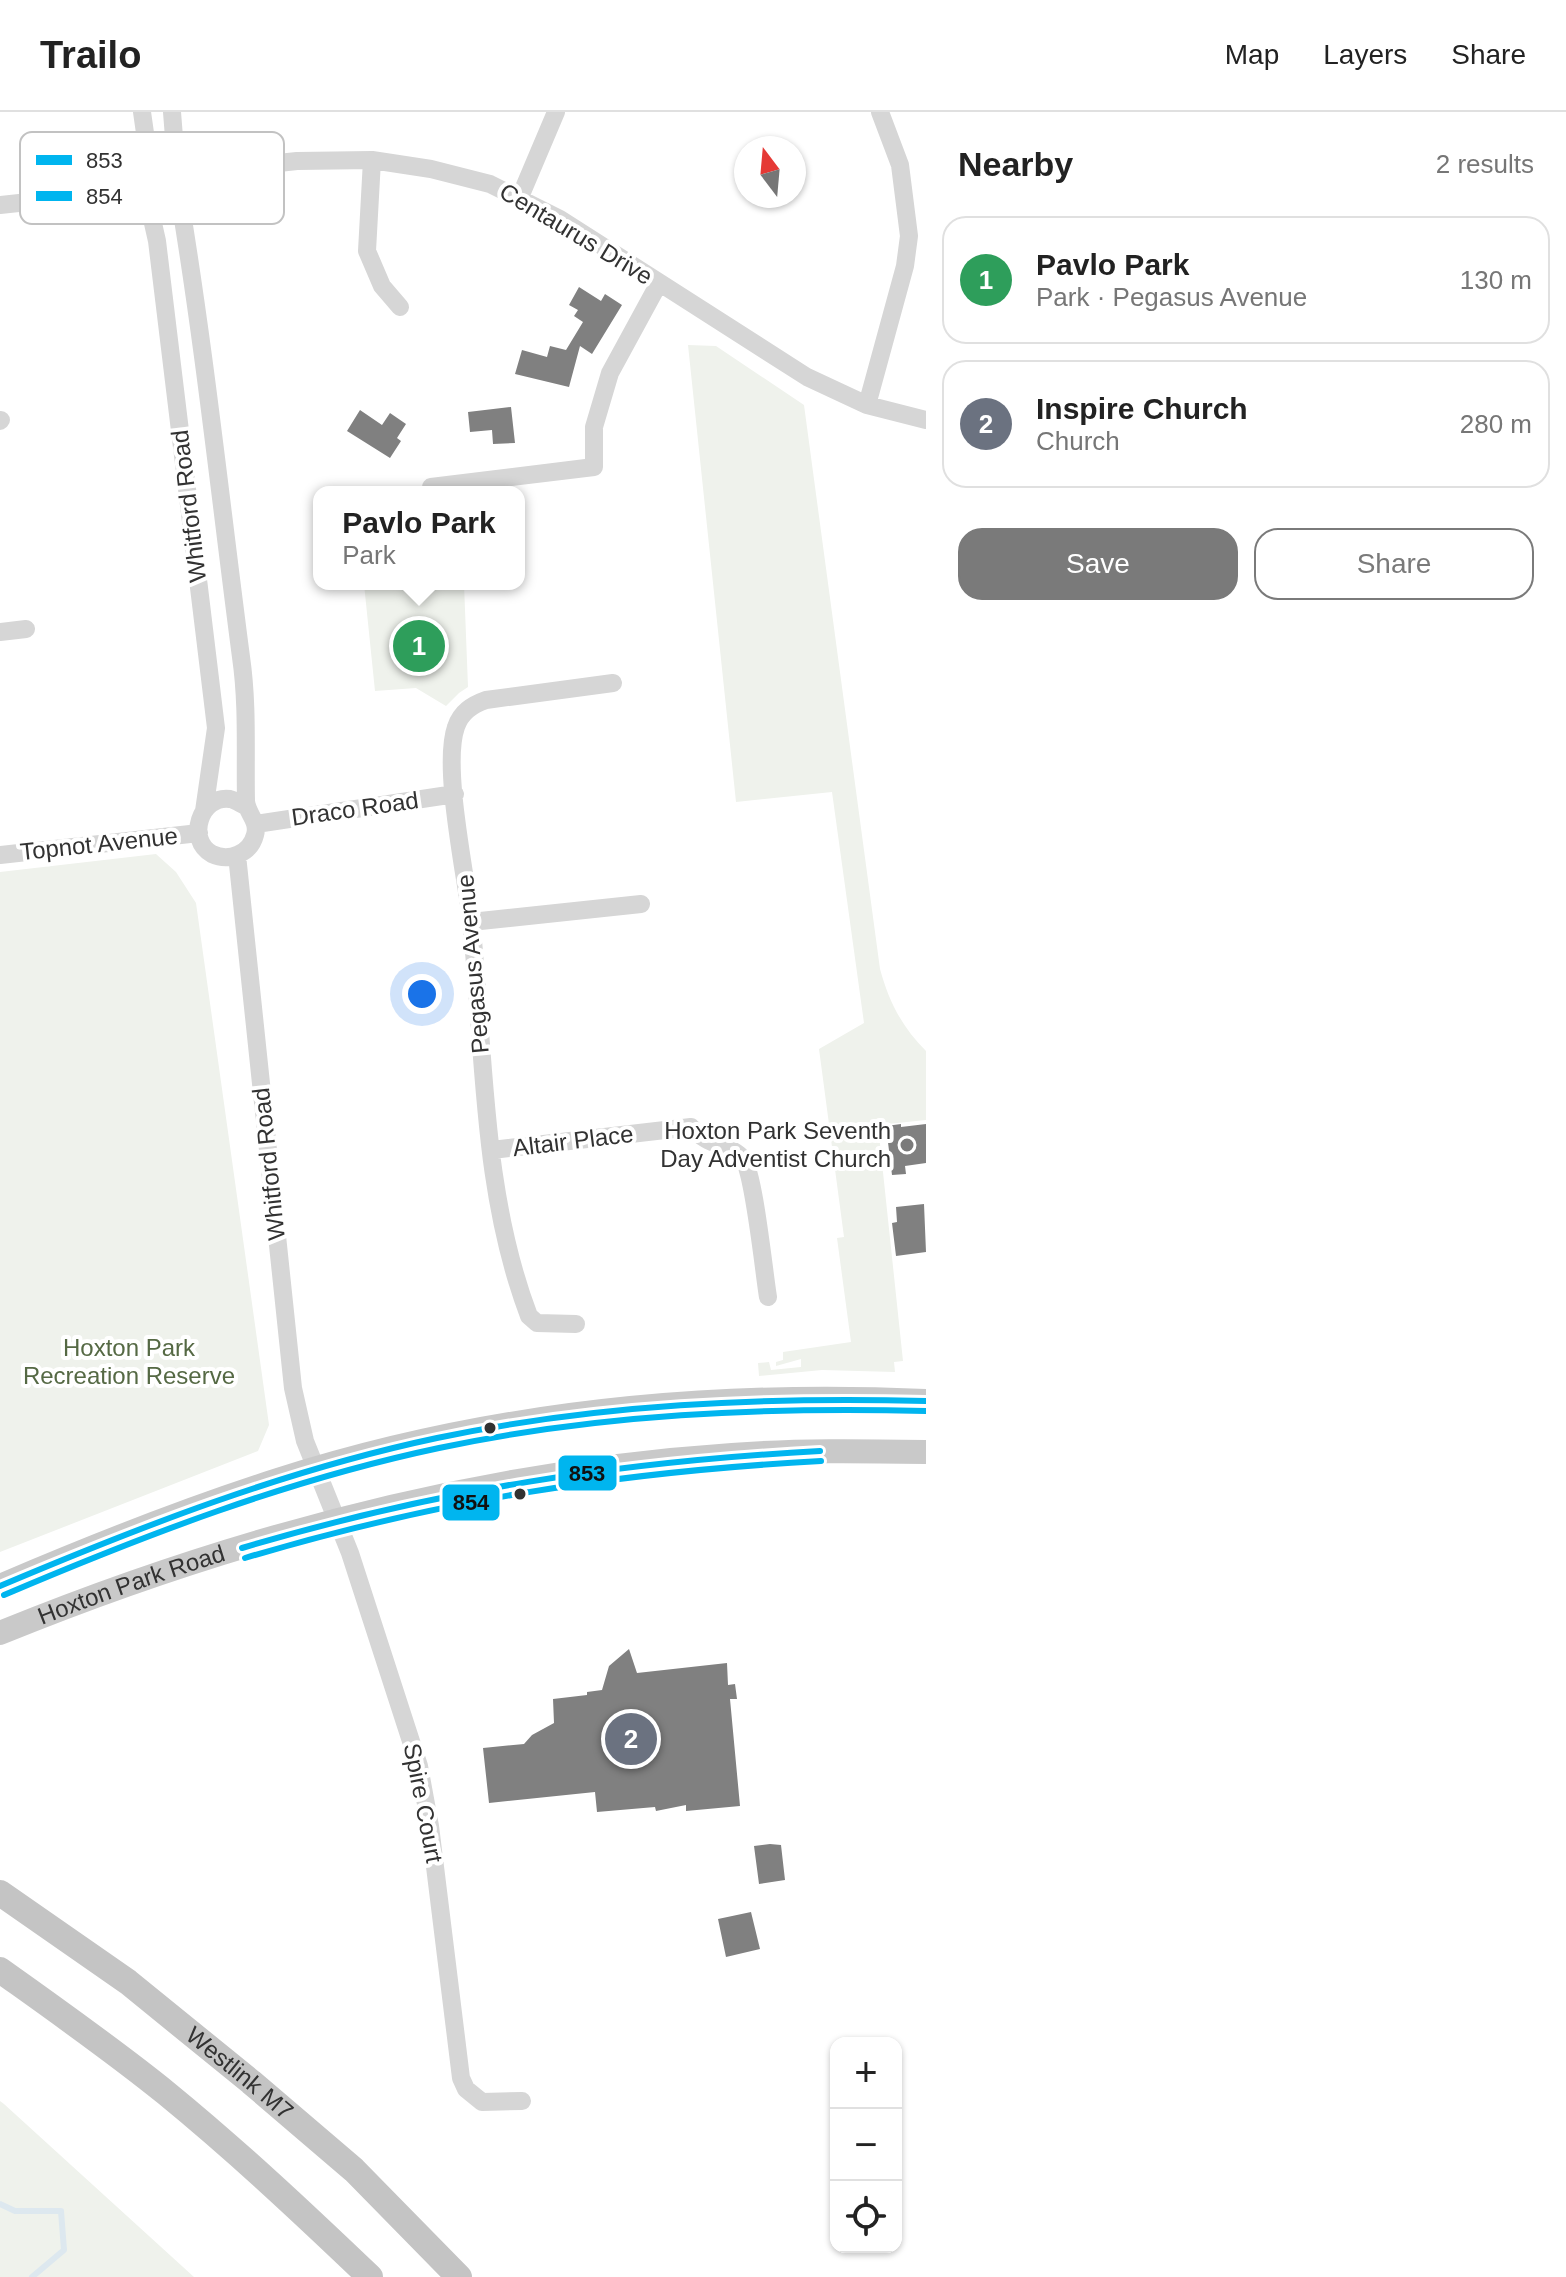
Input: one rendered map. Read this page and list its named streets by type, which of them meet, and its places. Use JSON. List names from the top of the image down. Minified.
{"streets":{"highway":["Westlink M7"],"main road":["Hoxton Park Road"],"street":["Centaurus Drive","Whitford Road","Draco Road","Topnot Avenue","Pegasus Avenue","Altair Place","Spire Court"]},"crossings":[["Whitford Road","Draco Road"],["Whitford Road","Topnot Avenue"],["Whitford Road","Hoxton Park Road"],["Whitford Road","Spire Court"],["Draco Road","Topnot Avenue"],["Draco Road","Pegasus Avenue"],["Pegasus Avenue","Altair Place"],["Hoxton Park Road","Spire Court"]],"parks":["Hoxton Park Recreation Reserve"],"places":["Hoxton Park Seventh Day Adventist Church"],"lines":["transit line 853","transit line 854"],"legend":["853","854"],"north":"top","page":{"header":"Trailo","nav":["Map","Layers","Share"],"heading":["Nearby","2 results"],"list":[{"mark":"1","name":"Pavlo Park","note":"Park · Pegasus Avenue","value":"130 m"},{"mark":"2","name":"Inspire Church","note":"Church","value":"280 m"}],"popup":["Pavlo Park","Park"],"buttons":["Save","Share"],"pins":["1","2"],"map_buttons":["+","−"]}}
